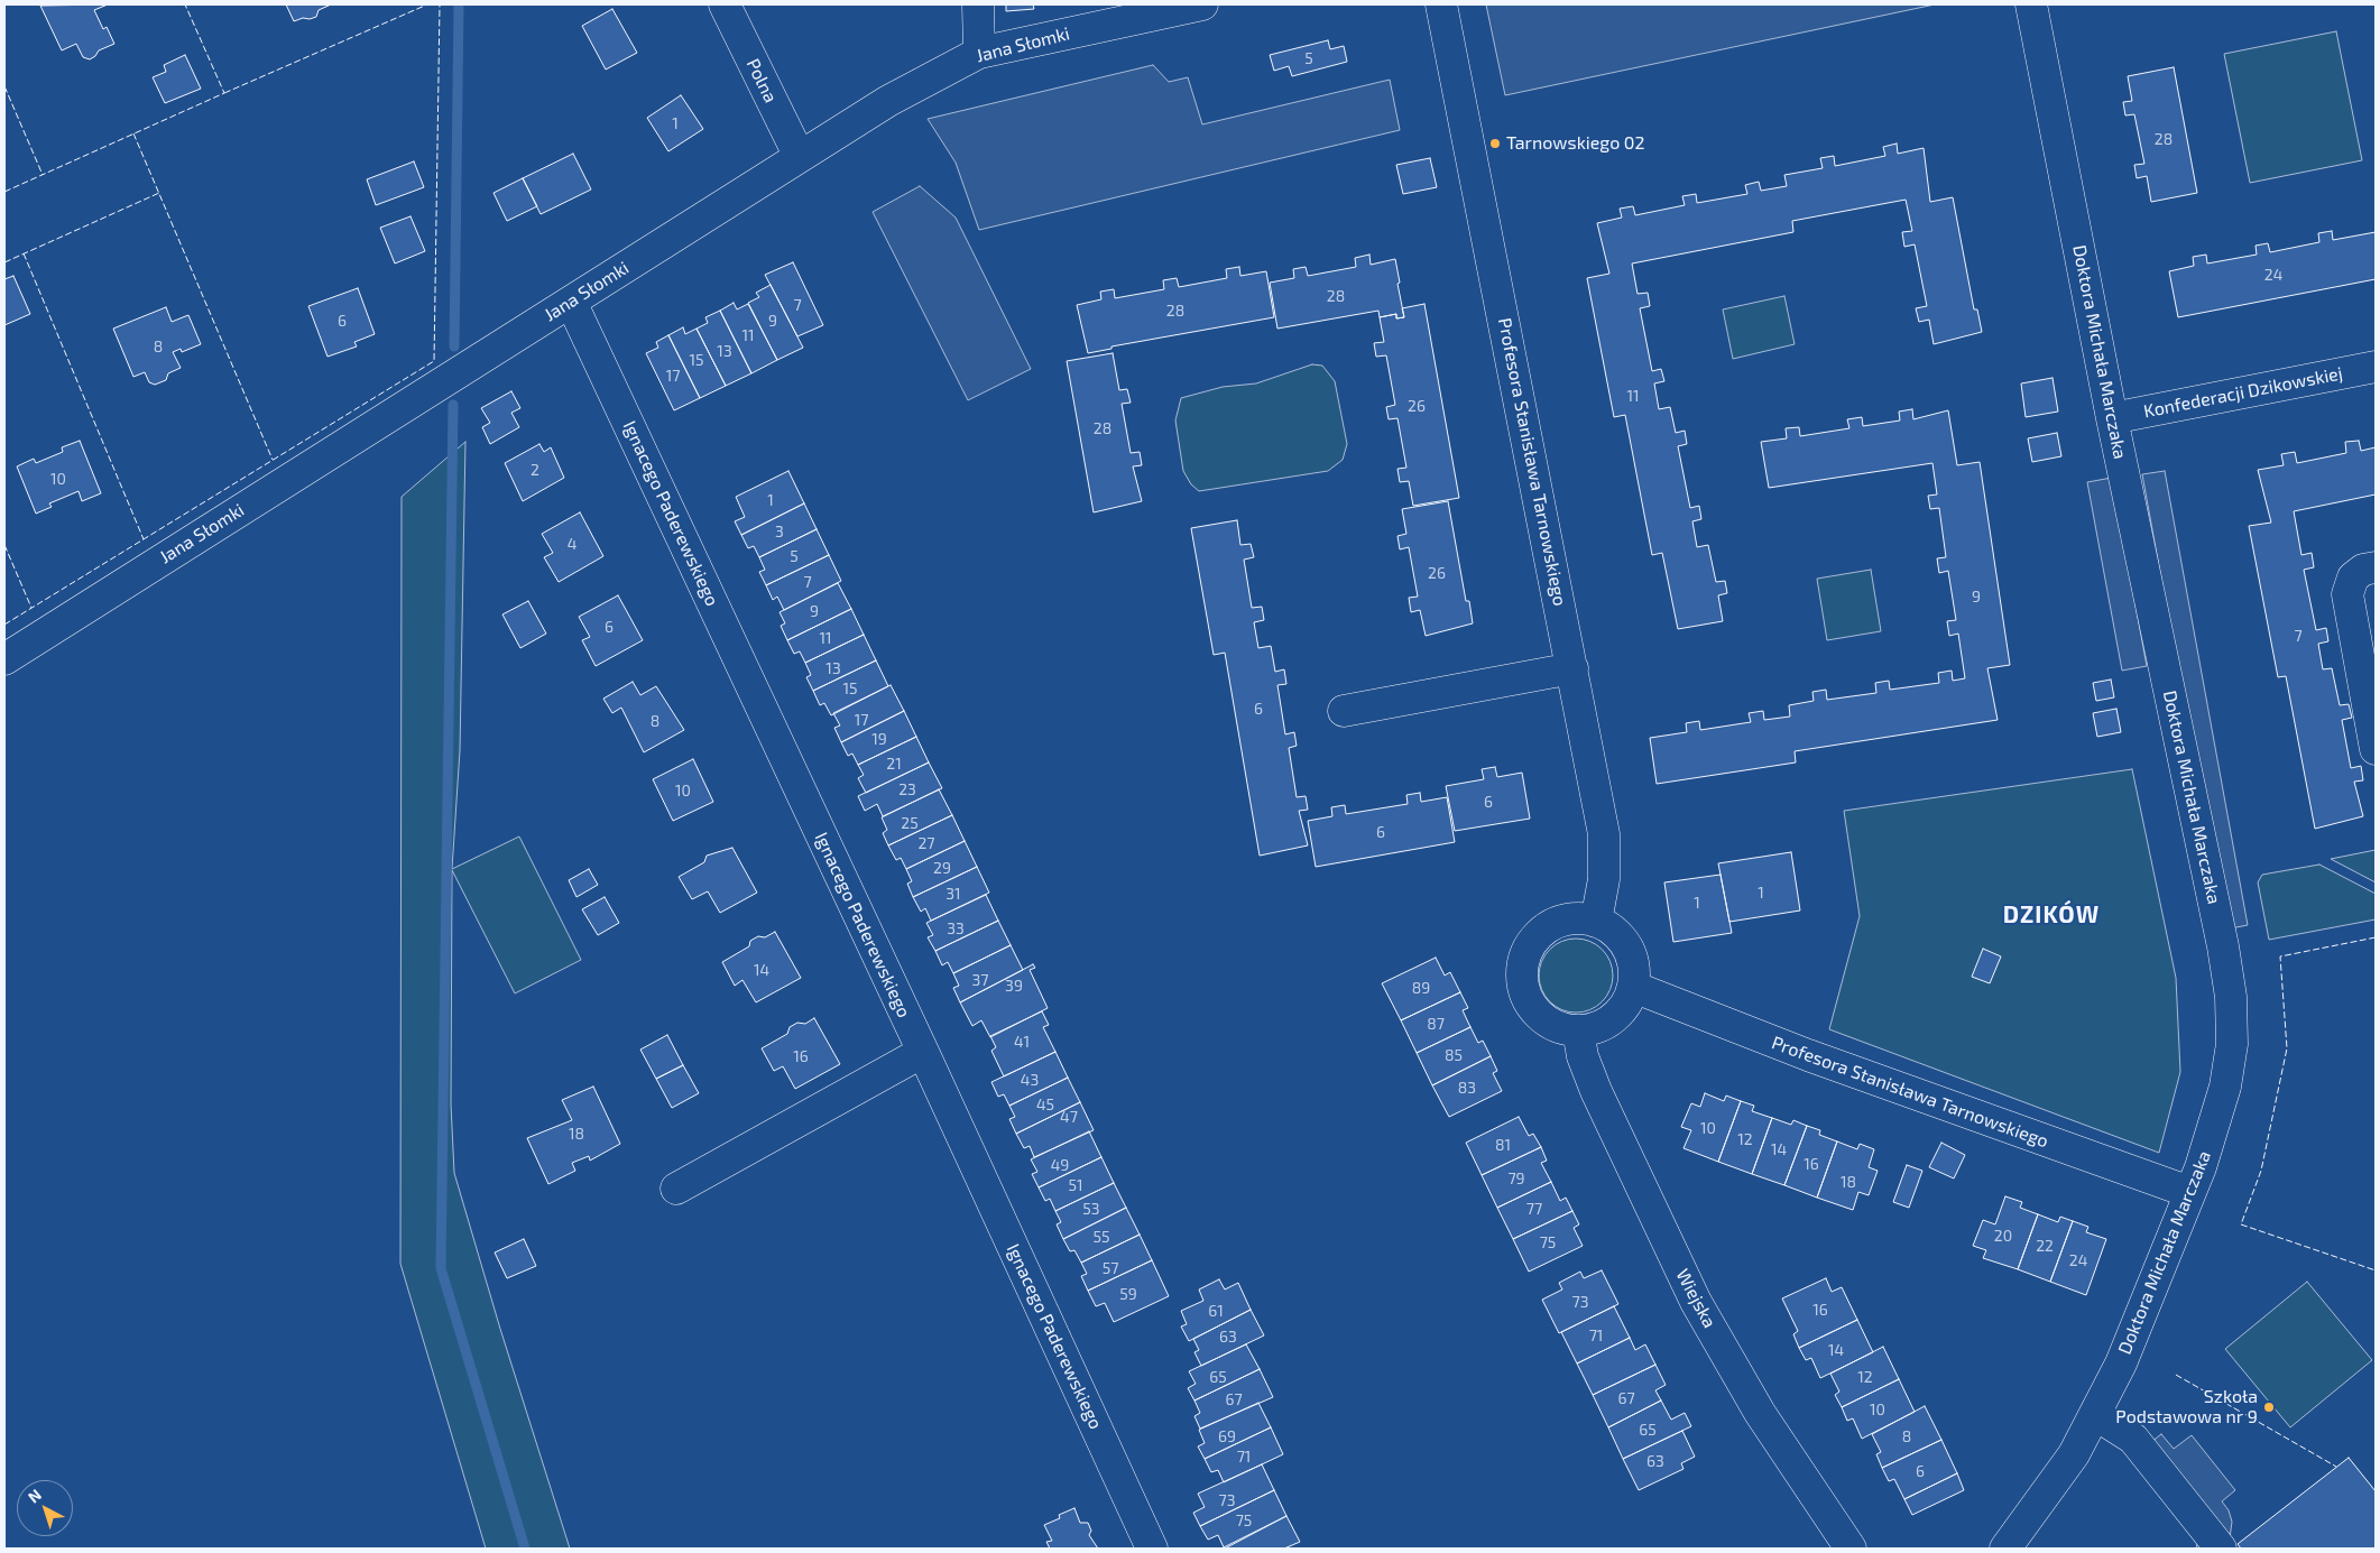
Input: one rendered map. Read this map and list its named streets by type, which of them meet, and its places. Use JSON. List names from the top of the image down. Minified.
{"streets":{"street":["Jana Słomki","Polna","Doktora Michała Marczaka","Konfederacji Dzikowskiej","Profesora Stanisława Tarnowskiego","Ignacego Paderewskiego","Wiejska"]},"crossings":[["Jana Słomki","Polna"],["Jana Słomki","Ignacego Paderewskiego"],["Doktora Michała Marczaka","Konfederacji Dzikowskiej"],["Doktora Michała Marczaka","Profesora Stanisława Tarnowskiego"],["Profesora Stanisława Tarnowskiego","Wiejska"]],"districts":["DZIKÓW"],"places":["Tarnowskiego 02","Szkoła Podstawowa nr 9"],"house_numbers":["5","1","28","24","28","7","28","6","9","11","8","13","15","17","11","26","28","2","10","1","3","4","5","26","7","9","9","6","7","11","13","15","6","17","8","19","21","23","10","6","25","6","27","29","1","31","1","33","14","37","39","89","87","41","85","16","43","83","45","47","10","18","12","81","14","16","49","79","18","51","53","77","20","55","75","22","24","57","59","73","16","61","71","63","14","65","12","67","67","10","65","69","8","71","63","6","73","75"],"north":"top left"}
